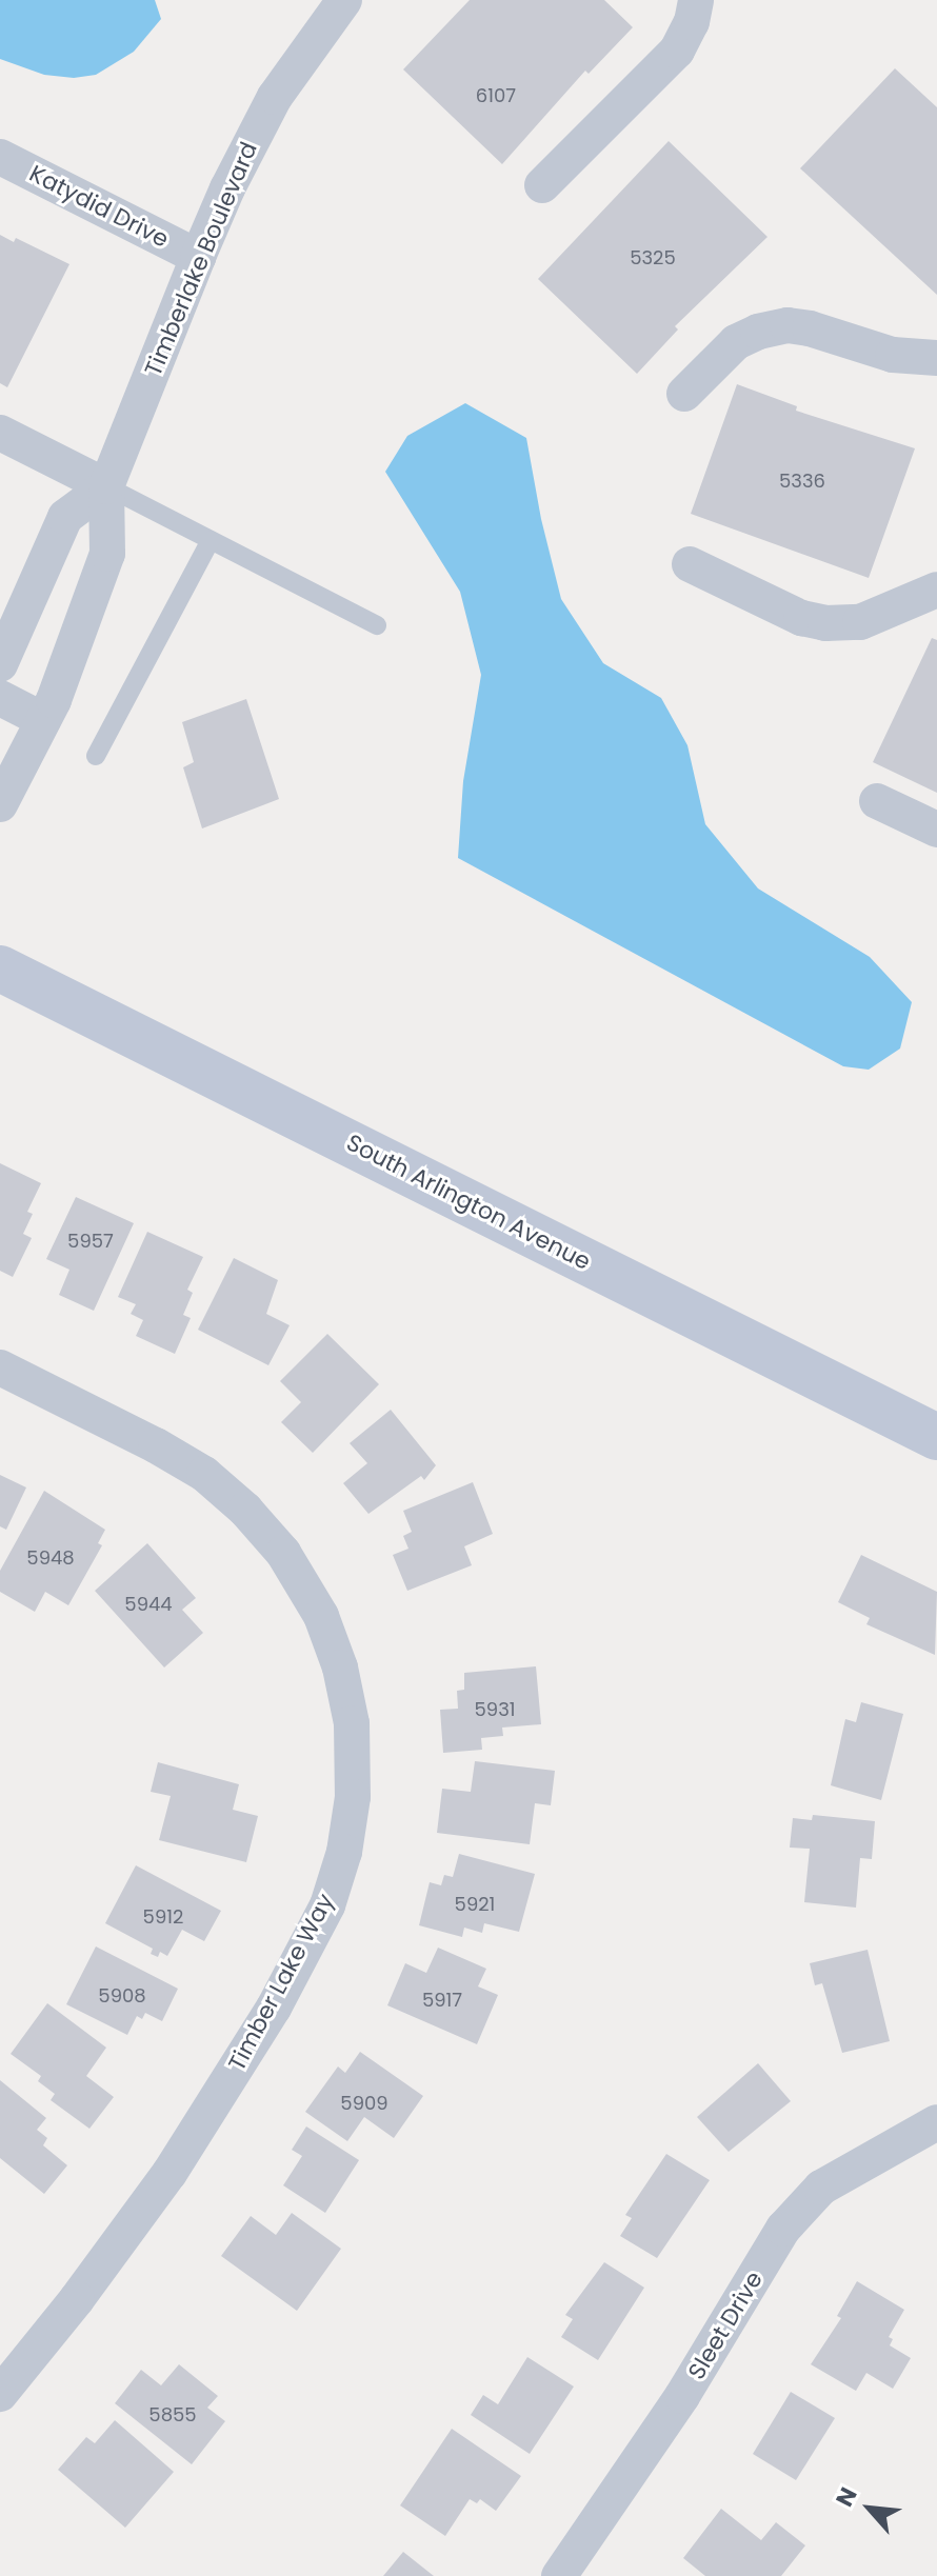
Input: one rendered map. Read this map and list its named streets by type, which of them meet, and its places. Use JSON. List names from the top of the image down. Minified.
{"streets":{"main road":["South Arlington Avenue"],"street":["Katydid Drive","Timberlake Boulevard","Timber Lake Way","Sleet Drive"]},"crossings":[["Katydid Drive","Timberlake Boulevard"]],"house_numbers":["6107","5325","5336","5957","5948","5944","5931","5921","5912","5908","5917","5909","5855"],"north":"top left"}
